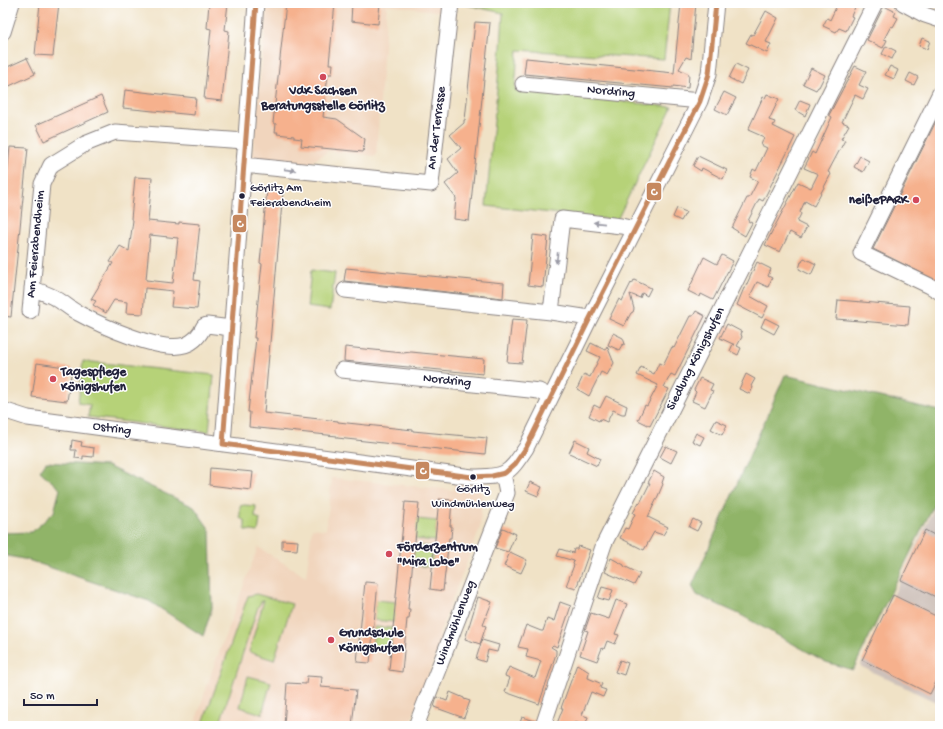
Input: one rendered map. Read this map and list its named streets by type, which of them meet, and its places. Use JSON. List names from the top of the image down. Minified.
{"streets":{"street":["Nordring","An der Terrasse","Am Feierabendheim","Siedlung Königshufen","Ostring","Windmühlenweg"]},"places":["VdK Sachsen Beratungsstelle Görlitz","Görlitz Am Feierabendheim","neißePARK","Tagespflege Königshufen","Görlitz Windmühlenweg","Förderzentrum \"Mira Lobe\"","Grundschule Königshufen"],"lines":["transit line C"],"scale_bar":"50 m"}
